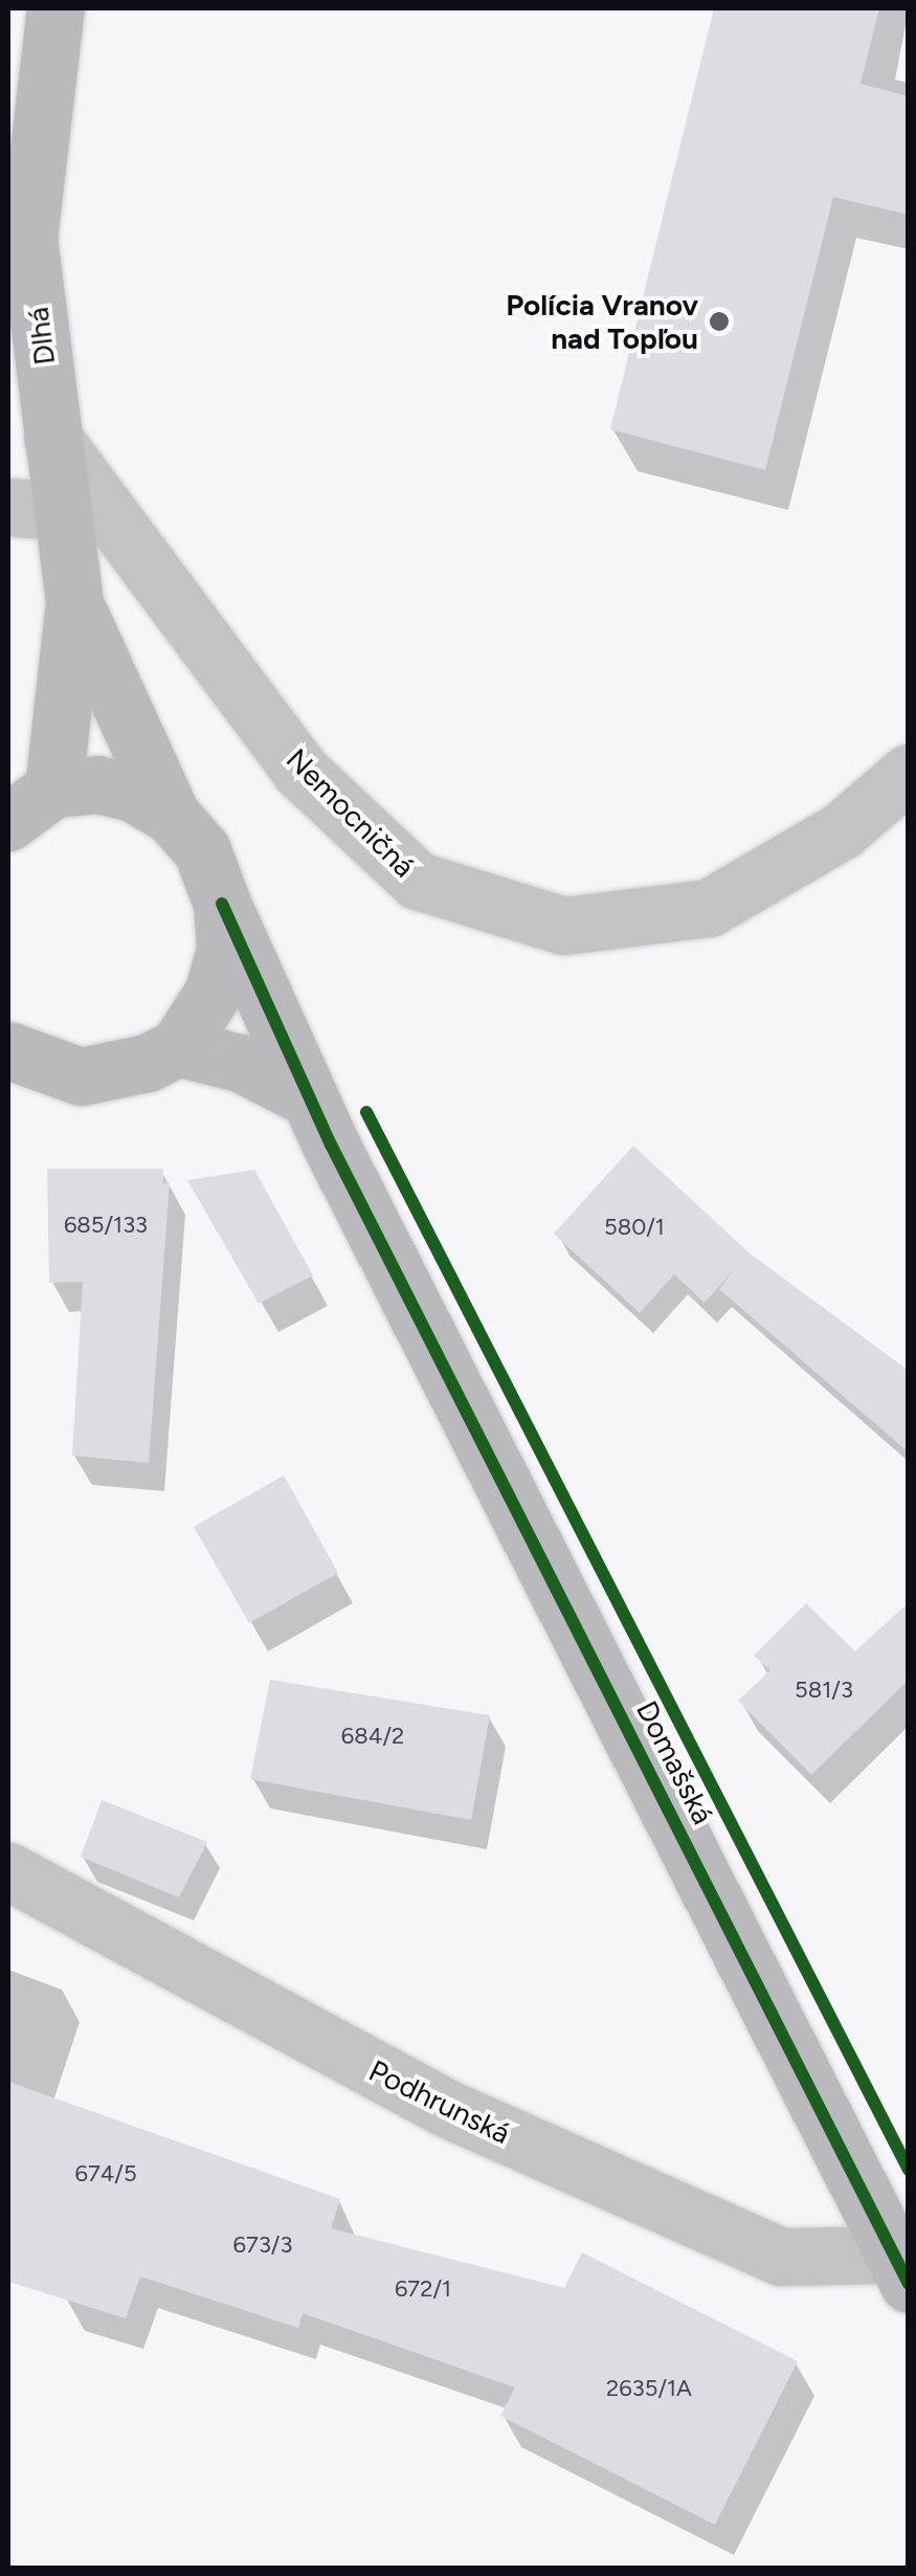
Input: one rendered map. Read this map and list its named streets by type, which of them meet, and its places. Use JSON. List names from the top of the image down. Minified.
{"streets":{"street":["Dlhá","Nemocničná","Domašská","Podhrunská"]},"crossings":[["Domašská","Podhrunská"]],"places":["Polícia Vranov nad Topľou"],"house_numbers":["685/133","580/1","581/3","684/2","674/5","673/3","672/1","2635/1A"]}
